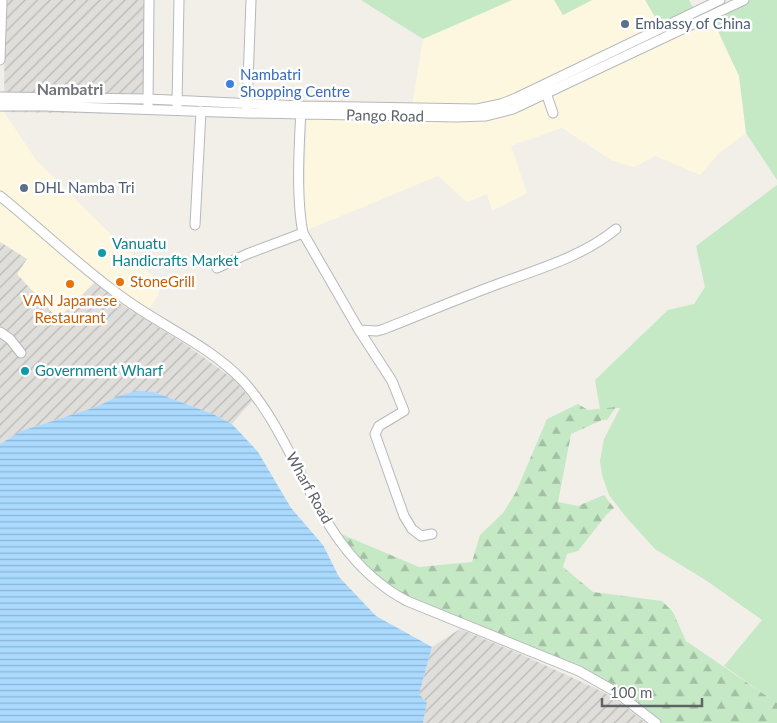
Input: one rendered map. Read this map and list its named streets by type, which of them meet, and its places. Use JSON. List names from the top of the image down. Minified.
{"streets":{"street":["Pango Road","Wharf Road"]},"districts":["Nambatri"],"places":["Embassy of China","Nambatri Shopping Centre","DHL Namba Tri","Vanuatu Handicrafts Market","StoneGrill","VAN Japanese Restaurant","Government Wharf"],"scale_bar":"100 m"}
